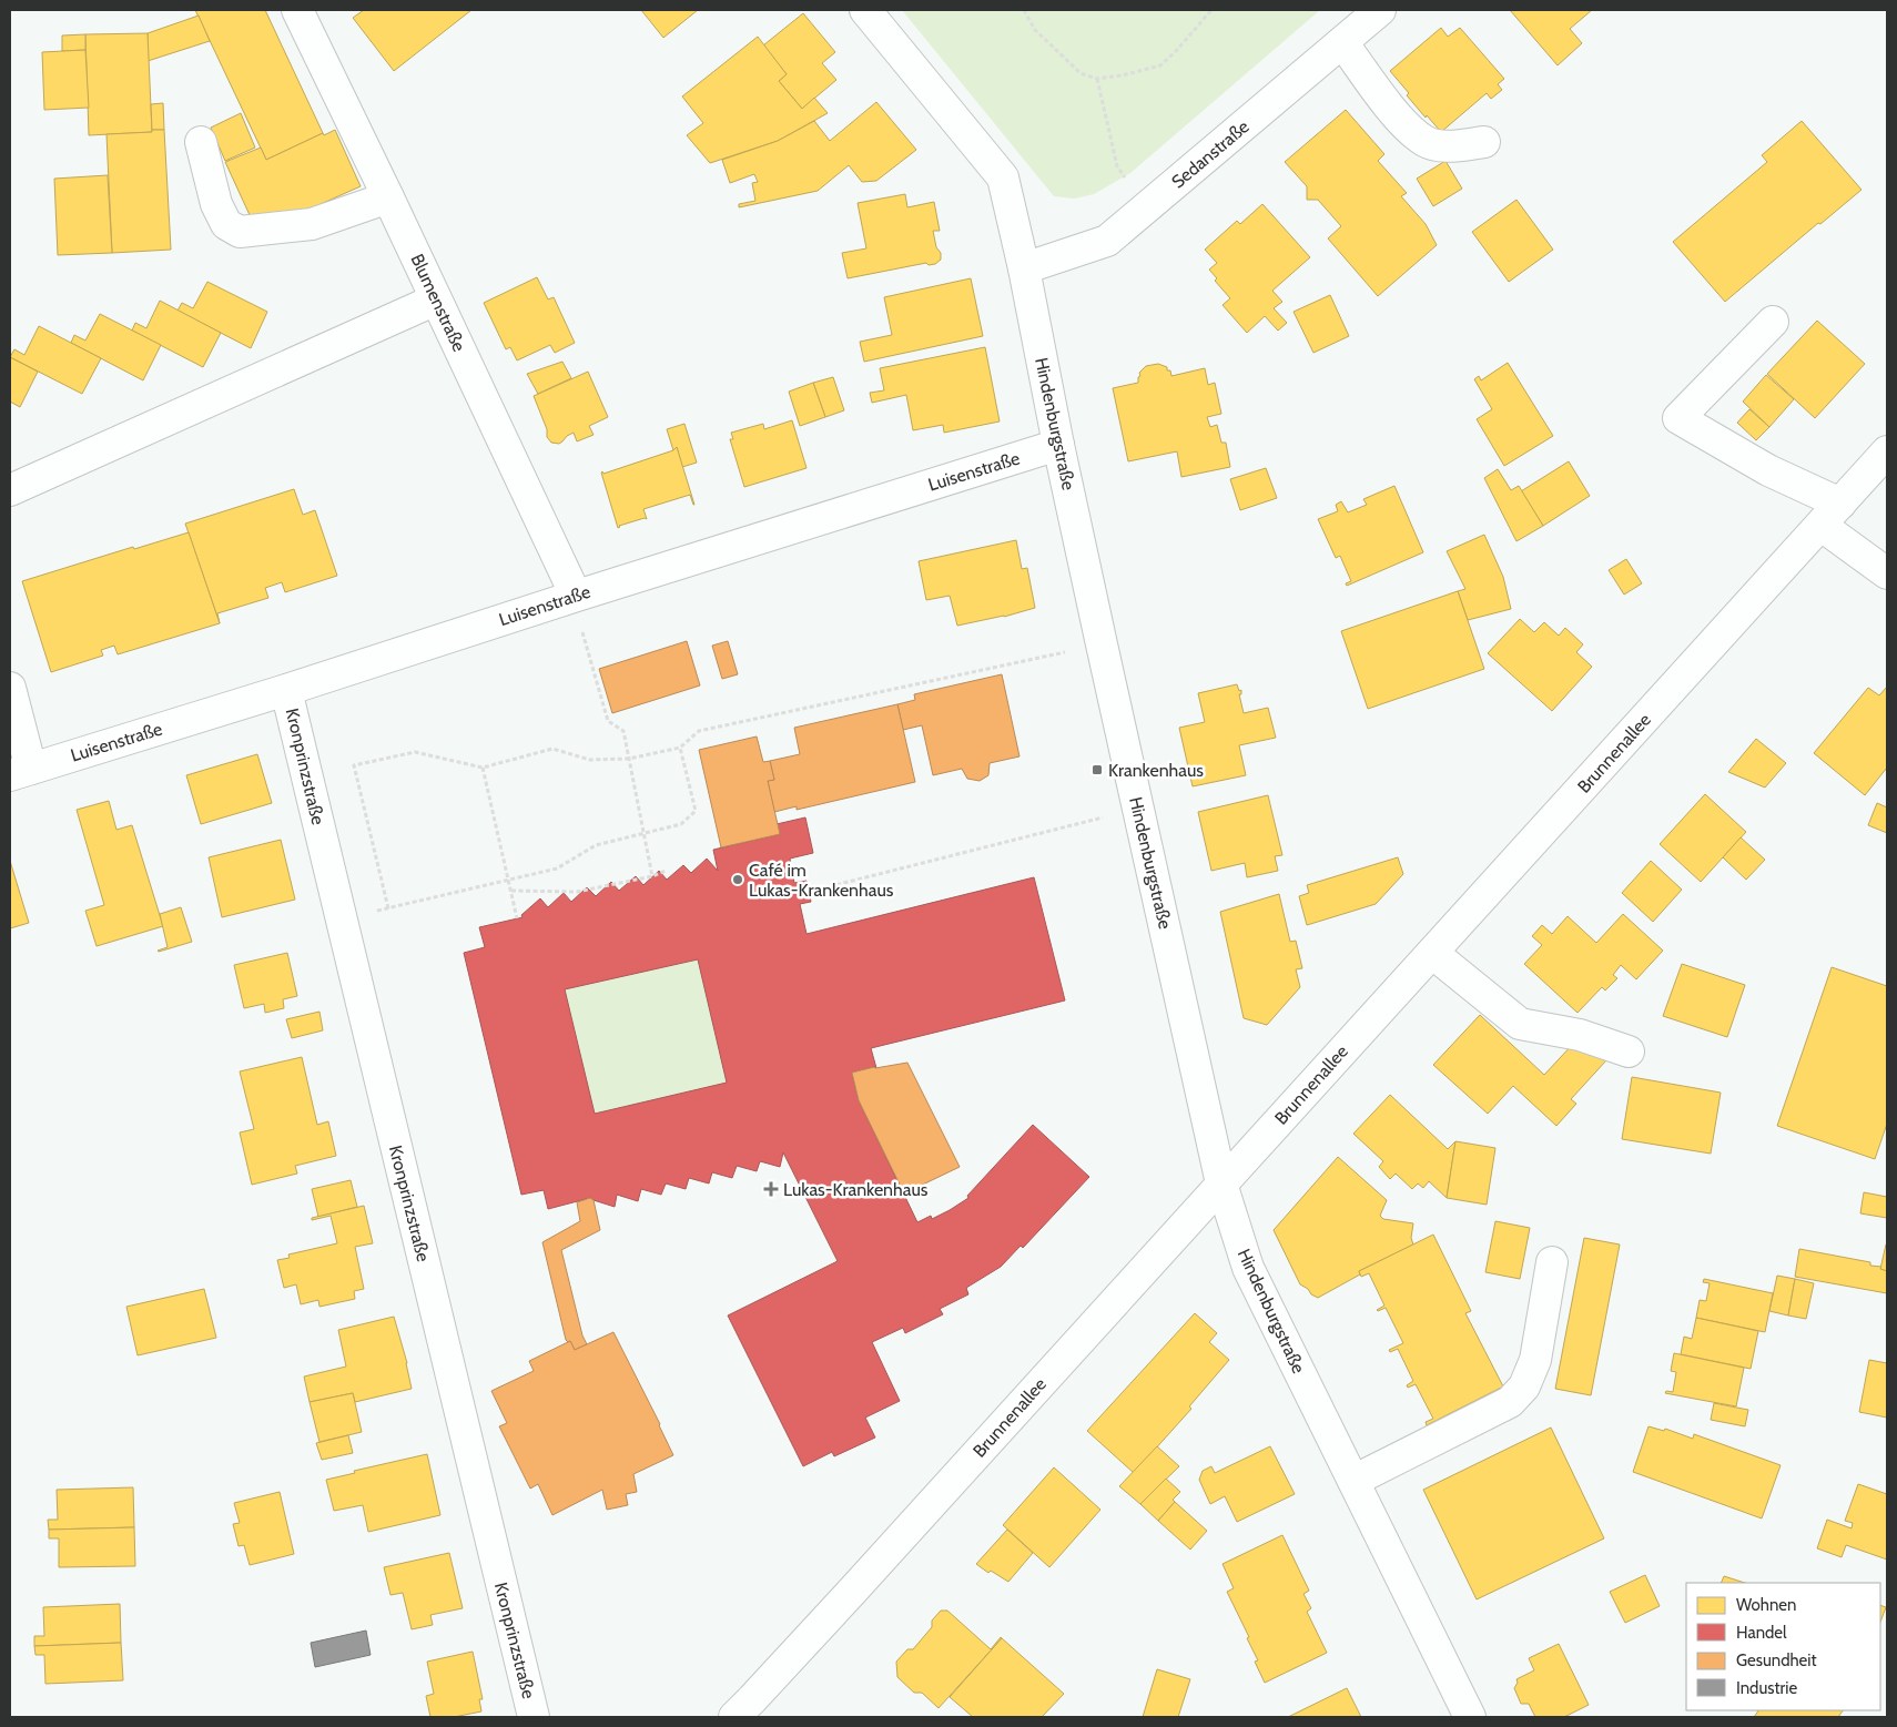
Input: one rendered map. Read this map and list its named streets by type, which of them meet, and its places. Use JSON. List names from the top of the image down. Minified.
{"streets":{"street":["Sedanstraße","Blumenstraße","Hindenburgstraße","Luisenstraße","Brunnenallee","Kronprinzstraße"]},"crossings":[["Sedanstraße","Hindenburgstraße"],["Blumenstraße","Luisenstraße"],["Hindenburgstraße","Luisenstraße"],["Hindenburgstraße","Brunnenallee"],["Luisenstraße","Kronprinzstraße"]],"places":{"transit":["Krankenhaus"],"other":["Café im Lukas-Krankenhaus"],"health":["Lukas-Krankenhaus"]},"legend":["Wohnen","Handel","Gesundheit","Industrie"]}
